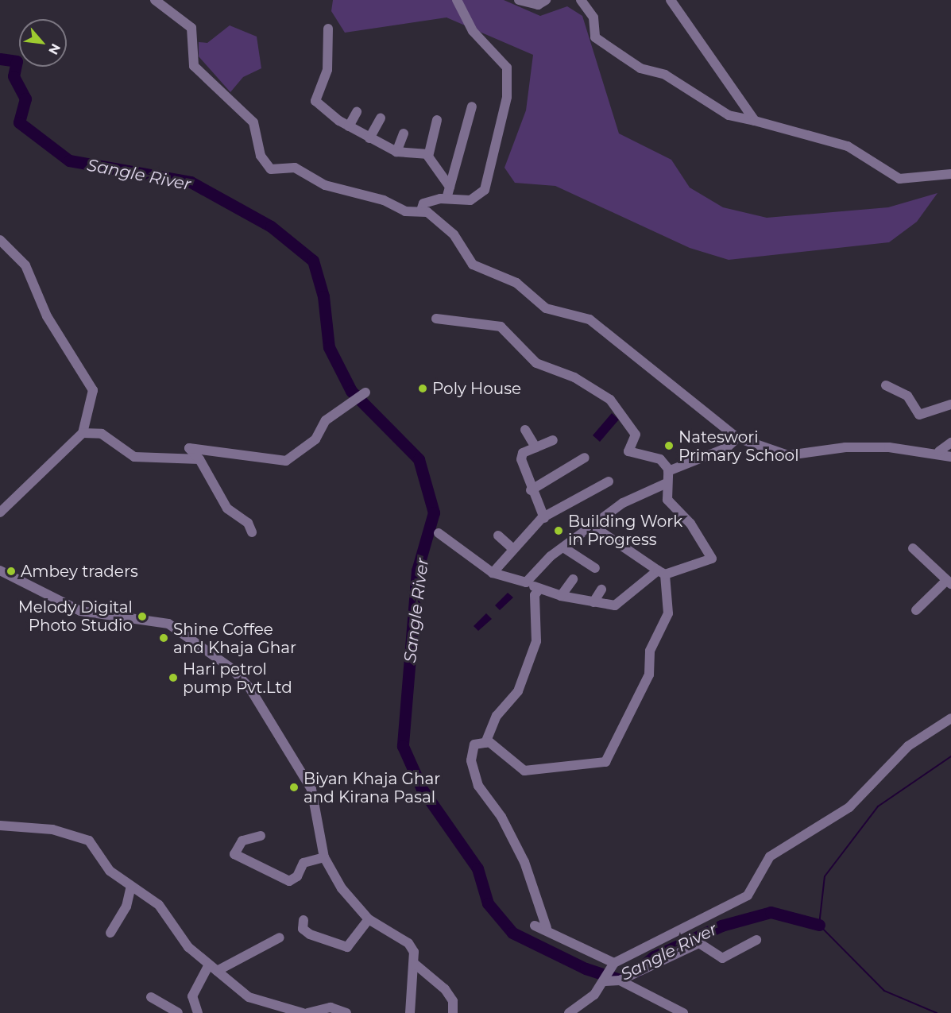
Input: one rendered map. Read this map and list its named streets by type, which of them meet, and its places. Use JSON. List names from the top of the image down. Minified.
{"water":["Sangle River"],"places":["Poly House","Nateswori Primary School","Building Work in Progress","Ambey traders","Melody Digital Photo Studio","Shine Coffee and Khaja Ghar","Hari petrol pump Pvt.Ltd","Biyan Khaja Ghar and Kirana Pasal"],"north":"bottom right"}
